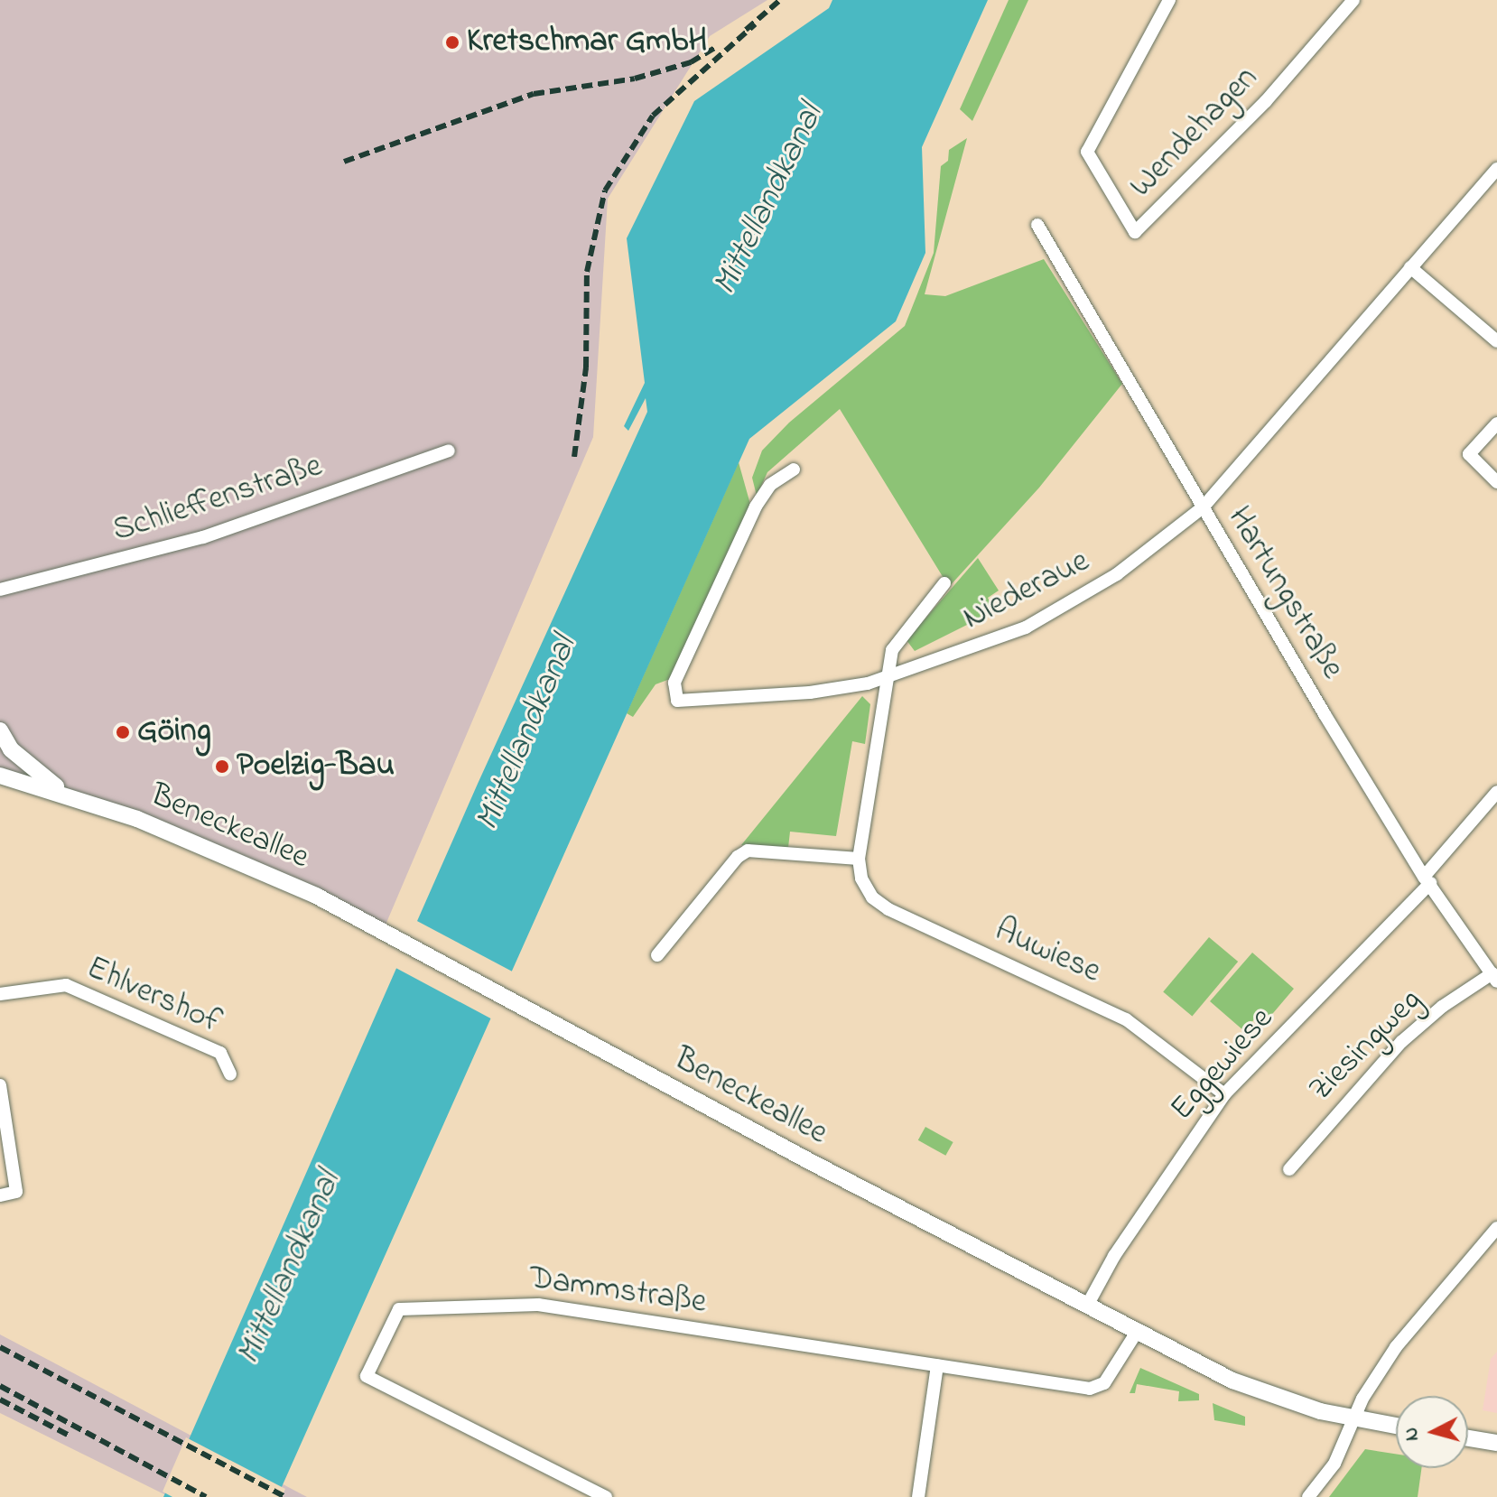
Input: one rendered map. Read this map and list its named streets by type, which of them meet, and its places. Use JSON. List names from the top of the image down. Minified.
{"streets":{"street":["Wendehagen","Schlieffenstraße","Niederaue","Hartungstraße","Beneckeallee","Auwiese","Ehlvershof","Ziesingweg","Eggewiese","Dammstraße"]},"crossings":[["Niederaue","Hartungstraße"],["Niederaue","Auwiese"],["Hartungstraße","Ziesingweg"],["Hartungstraße","Eggewiese"],["Beneckeallee","Eggewiese"],["Beneckeallee","Dammstraße"],["Auwiese","Eggewiese"]],"water":["Mittellandkanal"],"places":["Kretschmar GmbH","Göing","Poelzig-Bau"],"north":"left"}
